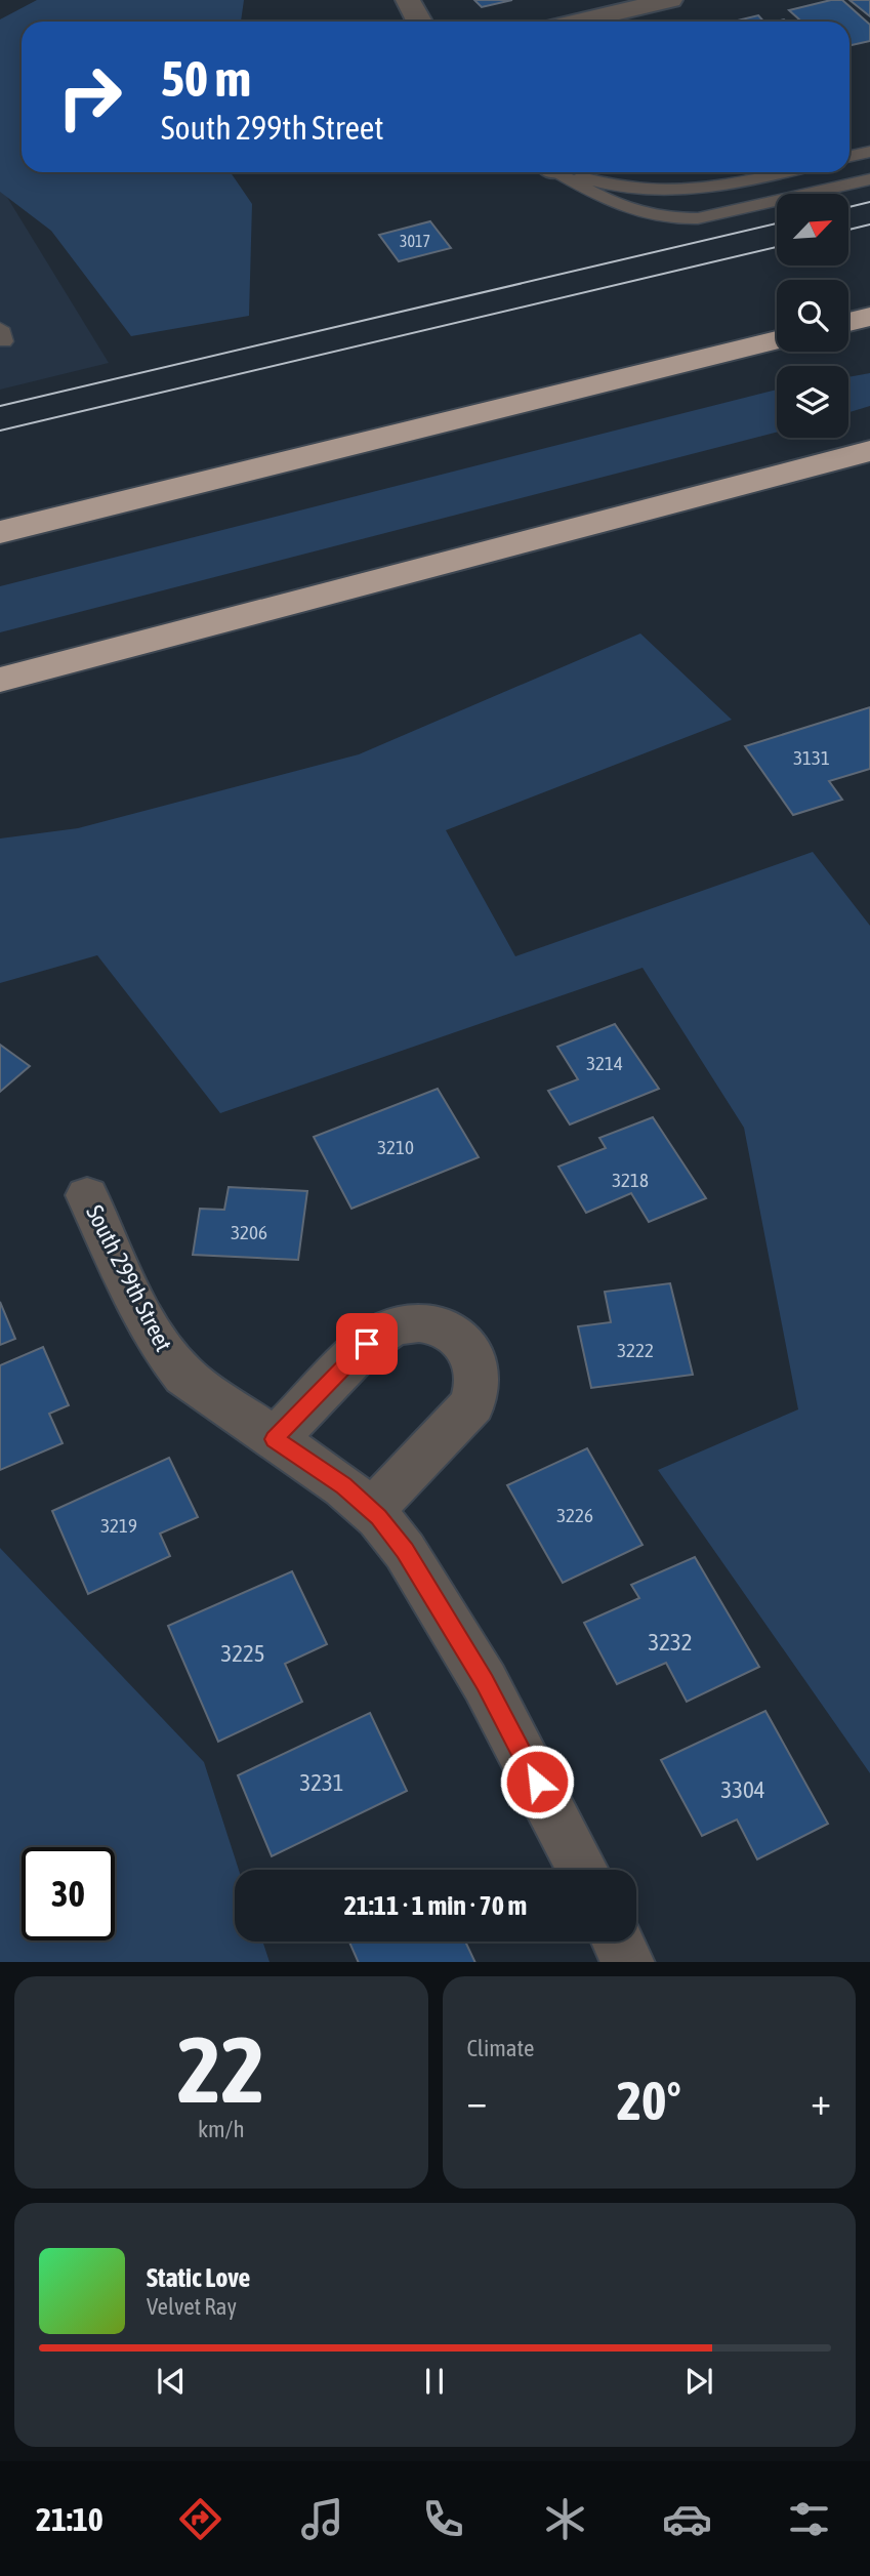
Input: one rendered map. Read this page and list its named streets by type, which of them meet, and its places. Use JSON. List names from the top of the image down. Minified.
{"streets":{"street":["South 299th Street"]},"house_numbers":["3017","3131","3214","3210","3218","3206","3222","3226","3219","3232","3225","3231","3304"],"north":"top right","page":{"turn":["50 m","South 299th Street"],"limit":"30","trip":"21:11 · 1 min · 70 m","tile":[["22","km/h"],"Climate"],"heat":["−","20°","+"],"song":["Static Love","Velvet Ray"],"tabs":"21:10"}}
